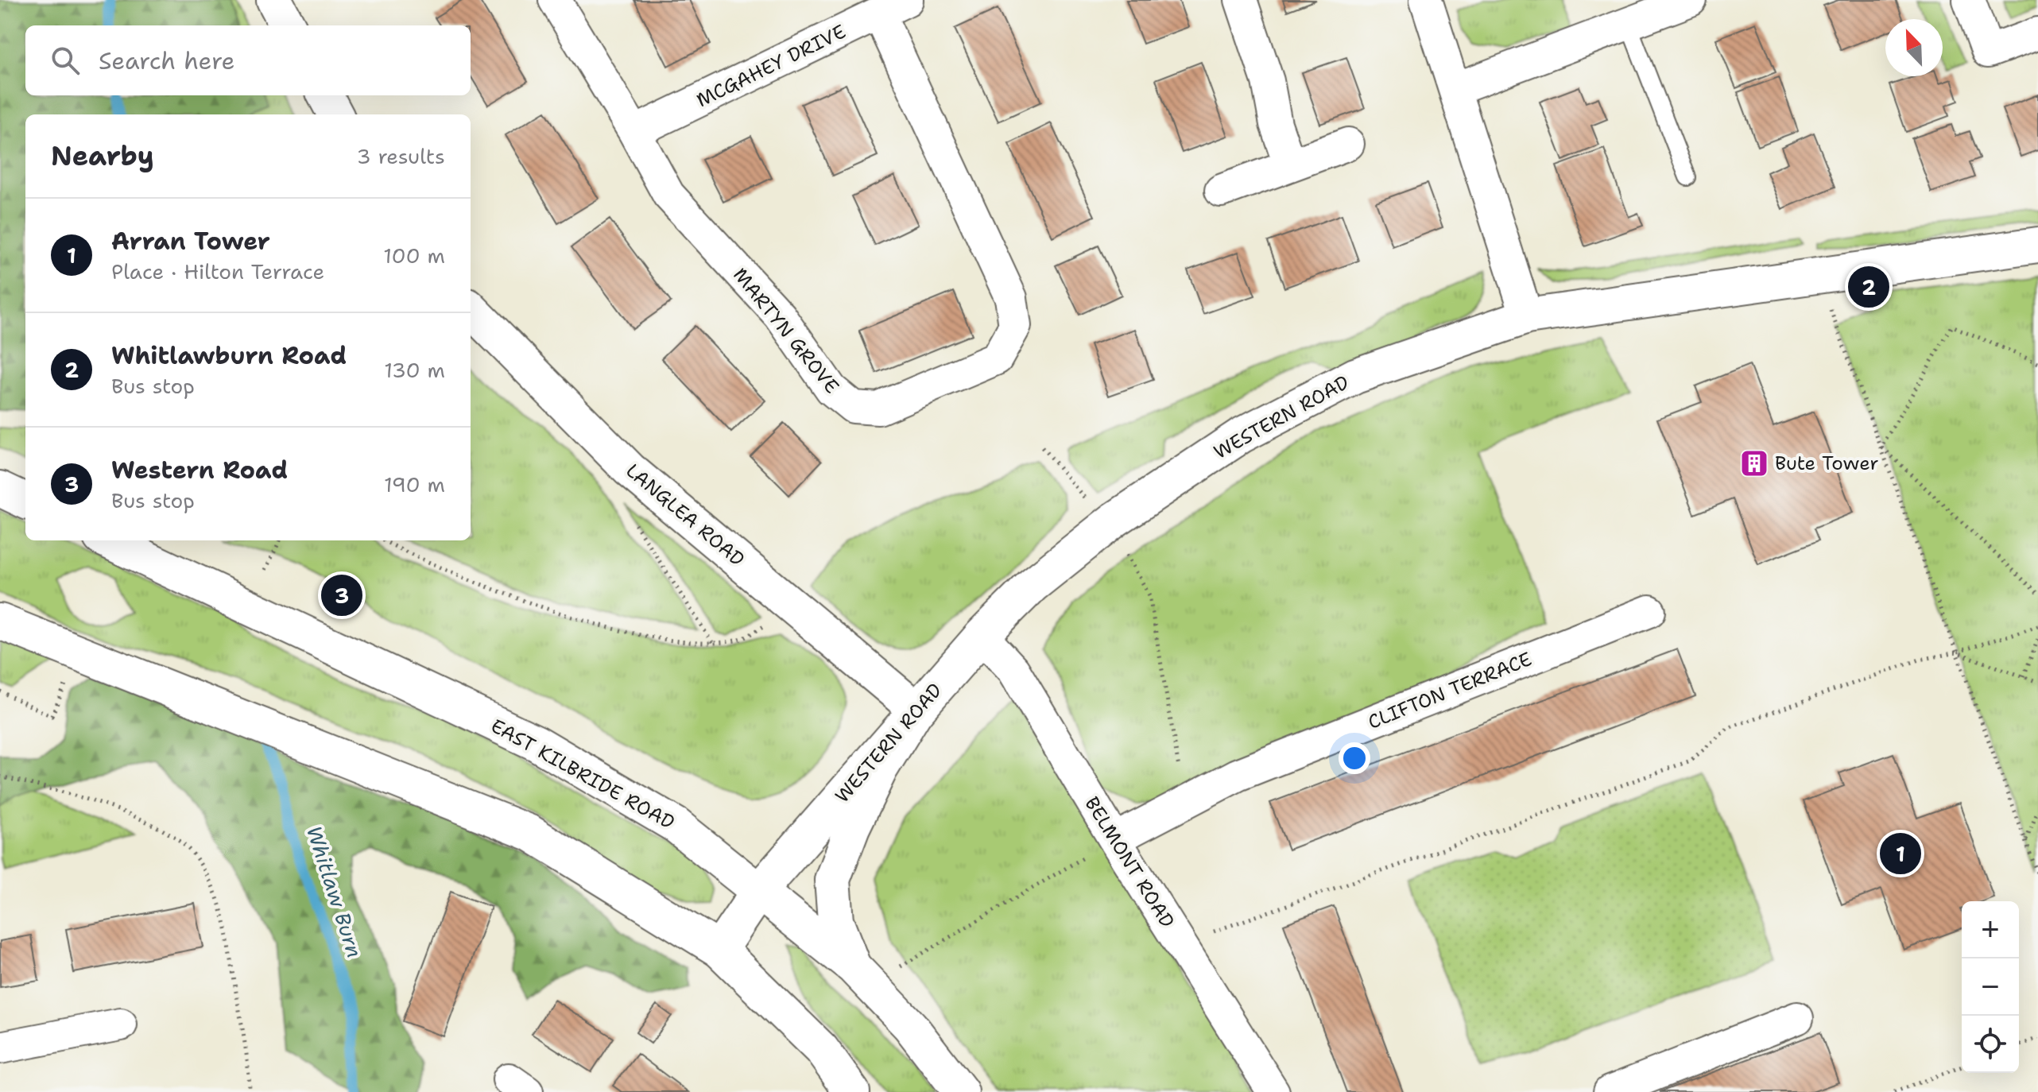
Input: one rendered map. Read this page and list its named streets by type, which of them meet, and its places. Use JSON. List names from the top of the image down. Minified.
{"streets":{"main road":["WESTERN ROAD","LANGLEA ROAD","EAST KILBRIDE ROAD"],"street":["MCGAHEY DRIVE","MARTYN GROVE","CLIFTON TERRACE","BELMONT ROAD"]},"crossings":[["MCGAHEY DRIVE","MARTYN GROVE"],["WESTERN ROAD","LANGLEA ROAD"],["WESTERN ROAD","EAST KILBRIDE ROAD"],["WESTERN ROAD","BELMONT ROAD"],["CLIFTON TERRACE","BELMONT ROAD"]],"water":["Whitlaw Burn"],"places":{"building":["Bute Tower"]},"north":"top left","page":{"search":"Search here","heading":["Nearby","3 results"],"list":[{"mark":"1","name":"Arran Tower","note":"Place · Hilton Terrace","value":"100 m"},{"mark":"2","name":"Whitlawburn Road","note":"Bus stop","value":"130 m"},{"mark":"3","name":"Western Road","note":"Bus stop","value":"190 m"}],"pins":["2","3","1"],"map_buttons":["+","−"]}}
